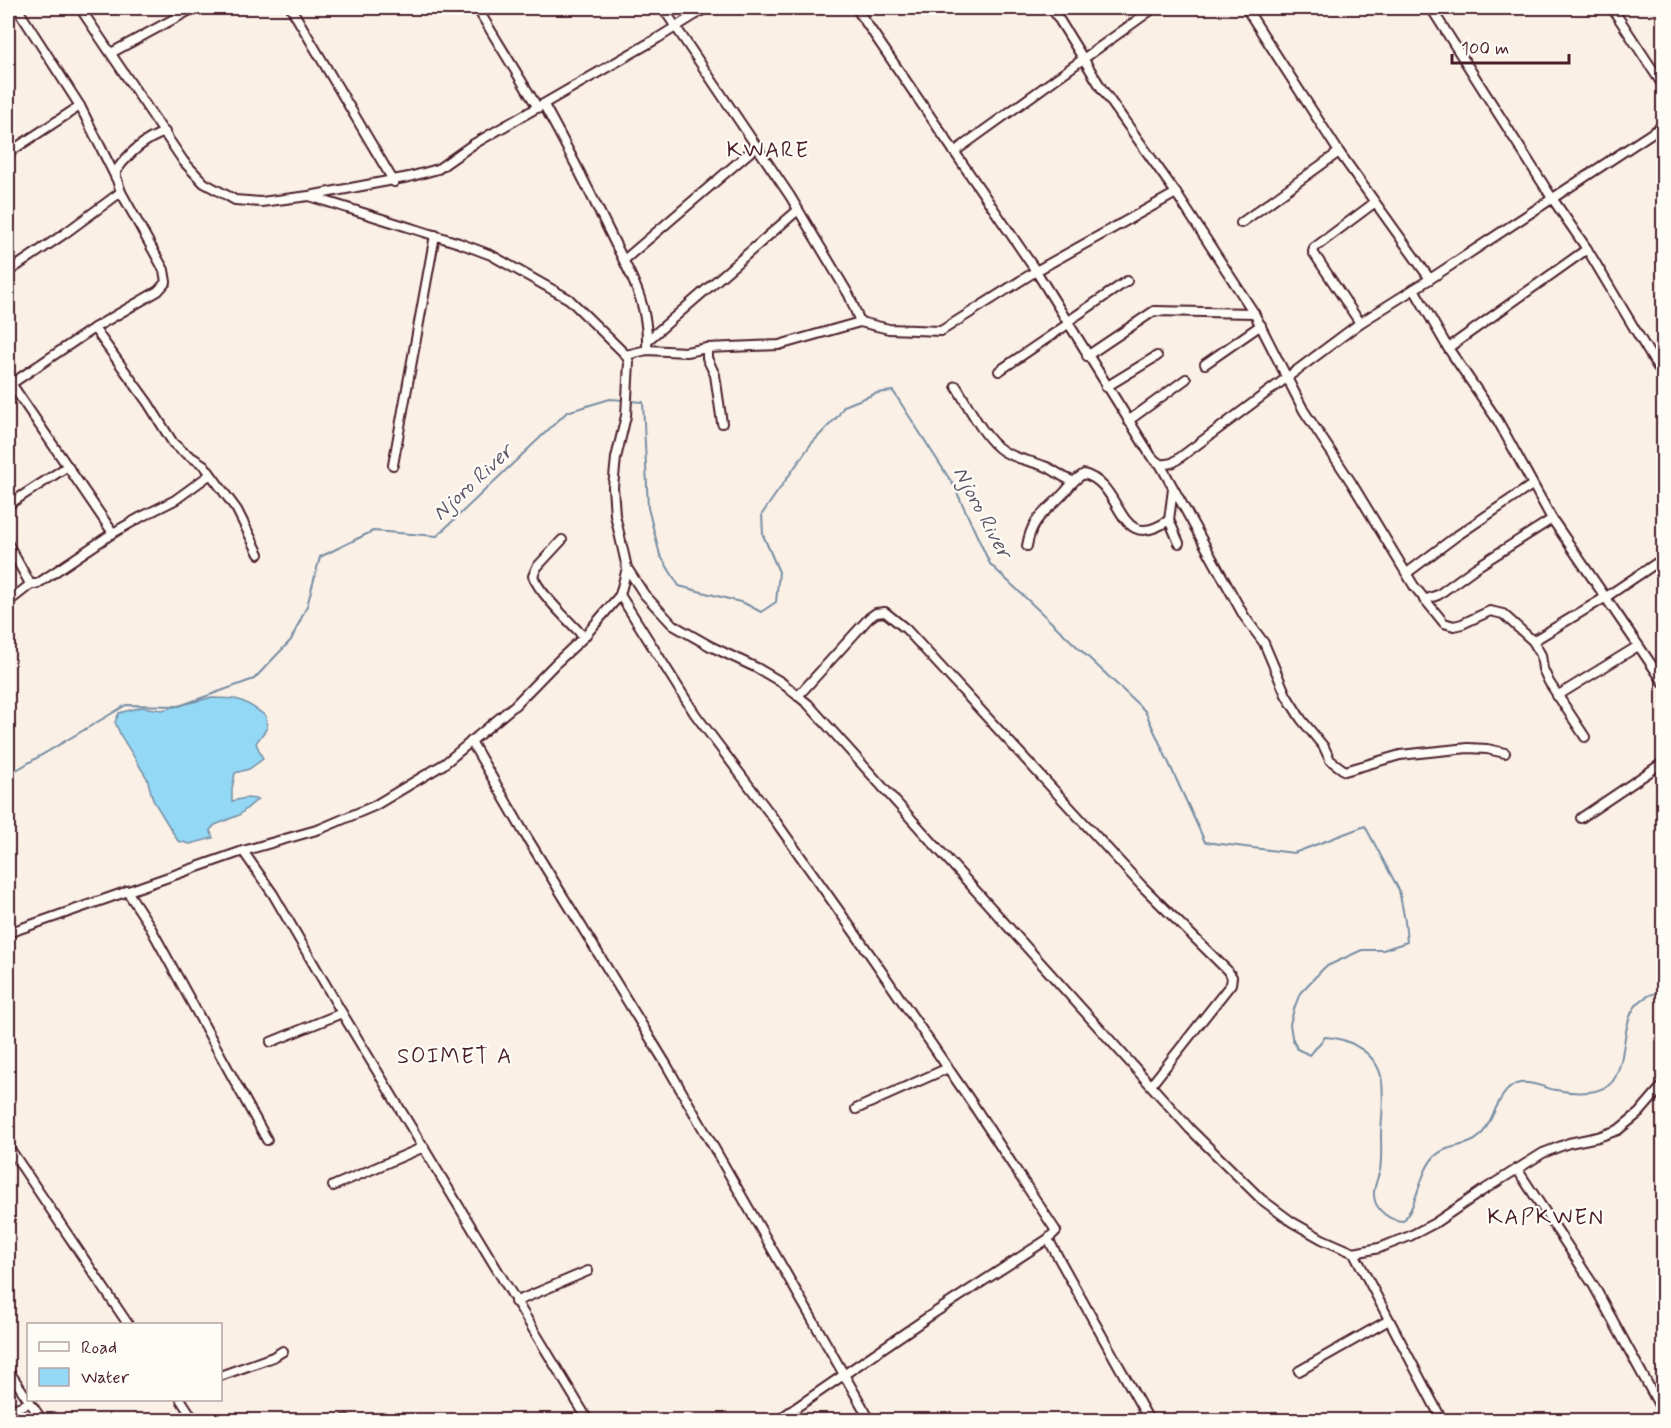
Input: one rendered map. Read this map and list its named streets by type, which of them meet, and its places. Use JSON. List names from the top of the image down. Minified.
{"districts":["KWARE","SOIMET A","KAPKWEN"],"water":["Njoro River"],"legend":["Road","Water"],"scale_bar":"100 m"}
